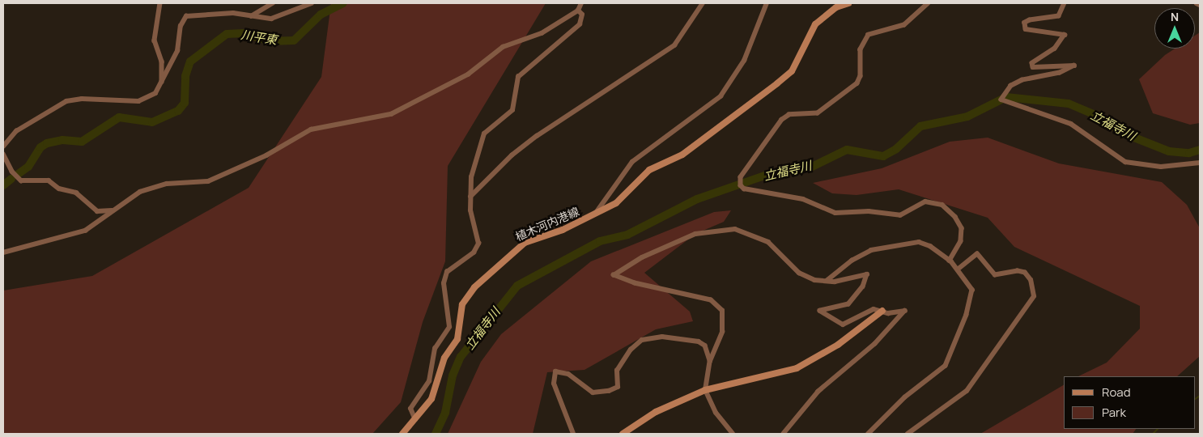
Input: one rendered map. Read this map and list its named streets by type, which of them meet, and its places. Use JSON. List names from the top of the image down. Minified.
{"streets":{"main road":["植木河内港線"]},"water":["川平東","立福寺川"],"legend":["Road","Park"],"north":"top"}
